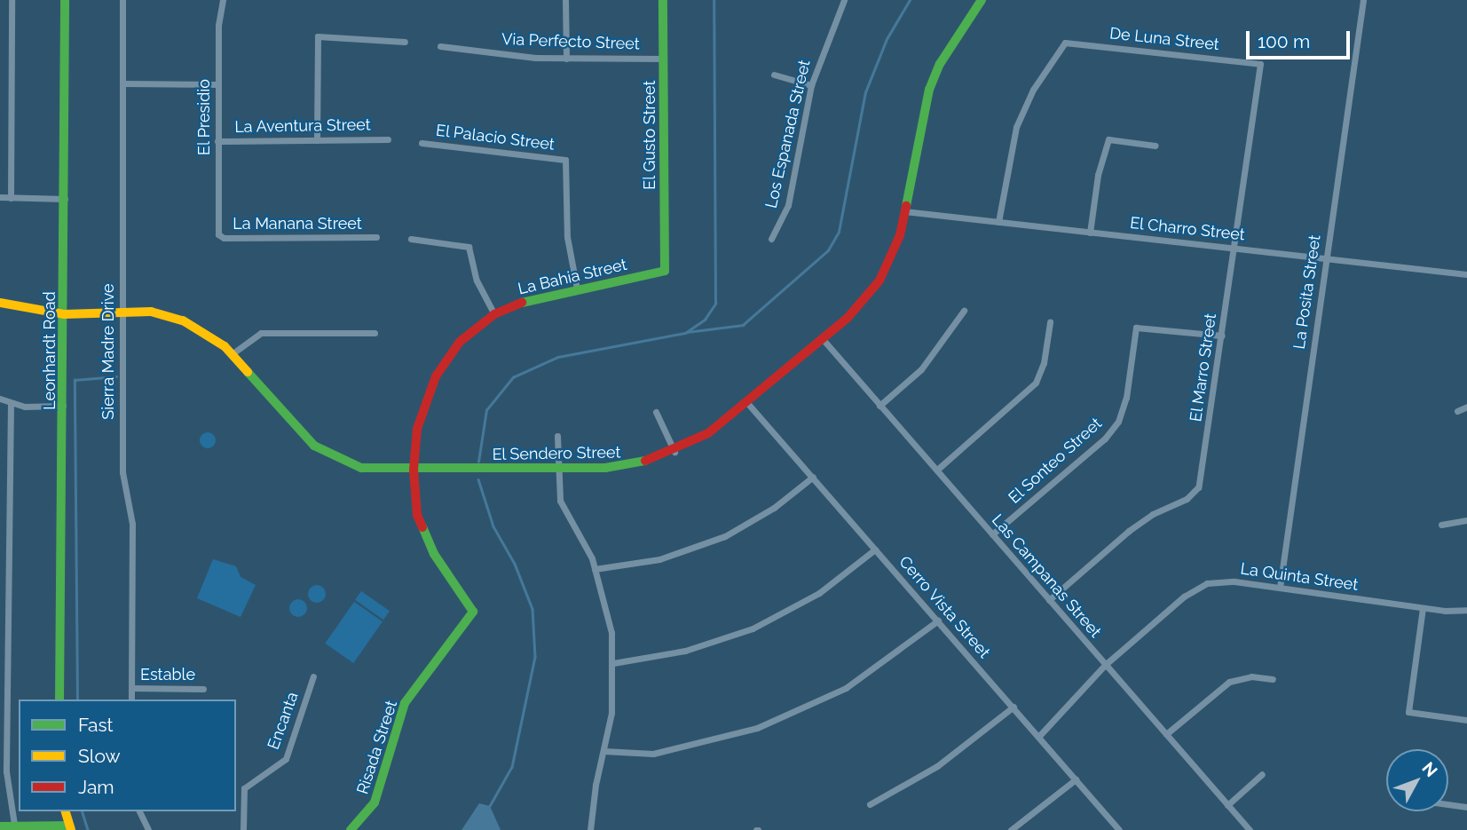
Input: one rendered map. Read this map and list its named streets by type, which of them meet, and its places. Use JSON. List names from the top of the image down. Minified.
{"streets":{"street":["De Luna Street","Via Perfecto Street","El Presidio","La Aventura Street","Los Espanada Street","El Gusto Street","El Palacio Street","La Manana Street","El Charro Street","La Bahia Street","La Posita Street","Leonhardt Road","Sierra Madre Drive","El Marro Street","El Sendero Street","El Sonteo Street","Las Campanas Street","La Quinta Street","Cerro Vista Street","Estable","Encanta","Risada Street"]},"crossings":[["De Luna Street","El Charro Street"],["De Luna Street","El Marro Street"],["Via Perfecto Street","El Gusto Street"],["El Presidio","La Aventura Street"],["El Presidio","La Manana Street"],["El Gusto Street","La Bahia Street"],["El Palacio Street","La Bahia Street"],["El Charro Street","La Posita Street"],["El Charro Street","El Marro Street"],["El Charro Street","El Sendero Street"],["La Bahia Street","El Sendero Street"],["La Bahia Street","Risada Street"],["La Posita Street","La Quinta Street"],["Leonhardt Road","El Sendero Street"],["Sierra Madre Drive","El Sendero Street"],["Sierra Madre Drive","Estable"],["El Marro Street","El Sonteo Street"],["El Marro Street","Las Campanas Street"],["El Sendero Street","Las Campanas Street"],["El Sendero Street","Cerro Vista Street"],["El Sonteo Street","Las Campanas Street"],["Las Campanas Street","La Quinta Street"],["La Quinta Street","Cerro Vista Street"]],"legend":["Fast","Slow","Jam"],"scale_bar":"100 m","north":"top right"}
